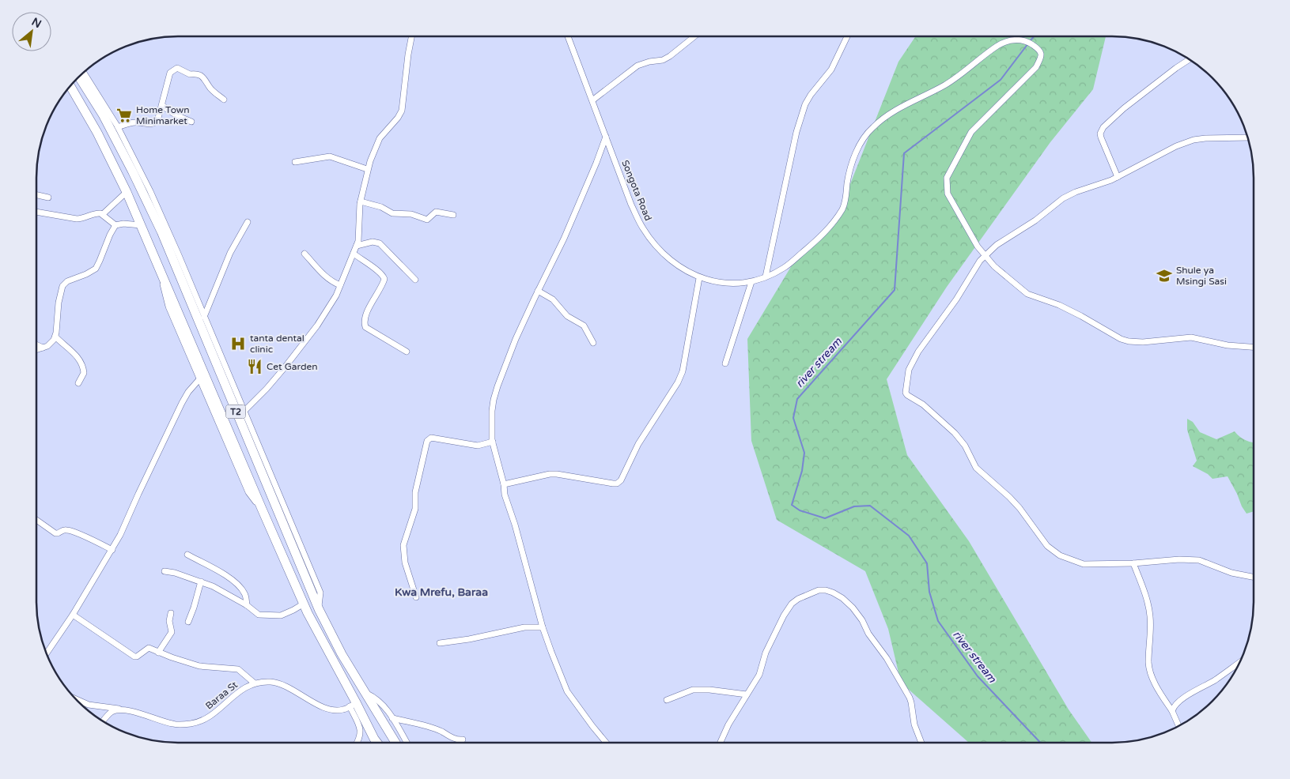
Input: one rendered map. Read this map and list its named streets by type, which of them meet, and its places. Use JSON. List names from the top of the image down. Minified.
{"streets":{"highway":["T2"],"street":["Songota Road","Baraa St"]},"crossings":[["T2","Baraa St"]],"districts":["Kwa Mrefu, Baraa"],"water":["river stream"],"places":{"supermarket":["Home Town Minimarket"],"school or university":["Shule ya Msingi Sasi"],"hospital":["tanta dental clinic"],"restaurant":["Cet Garden"]},"north":"top right"}
